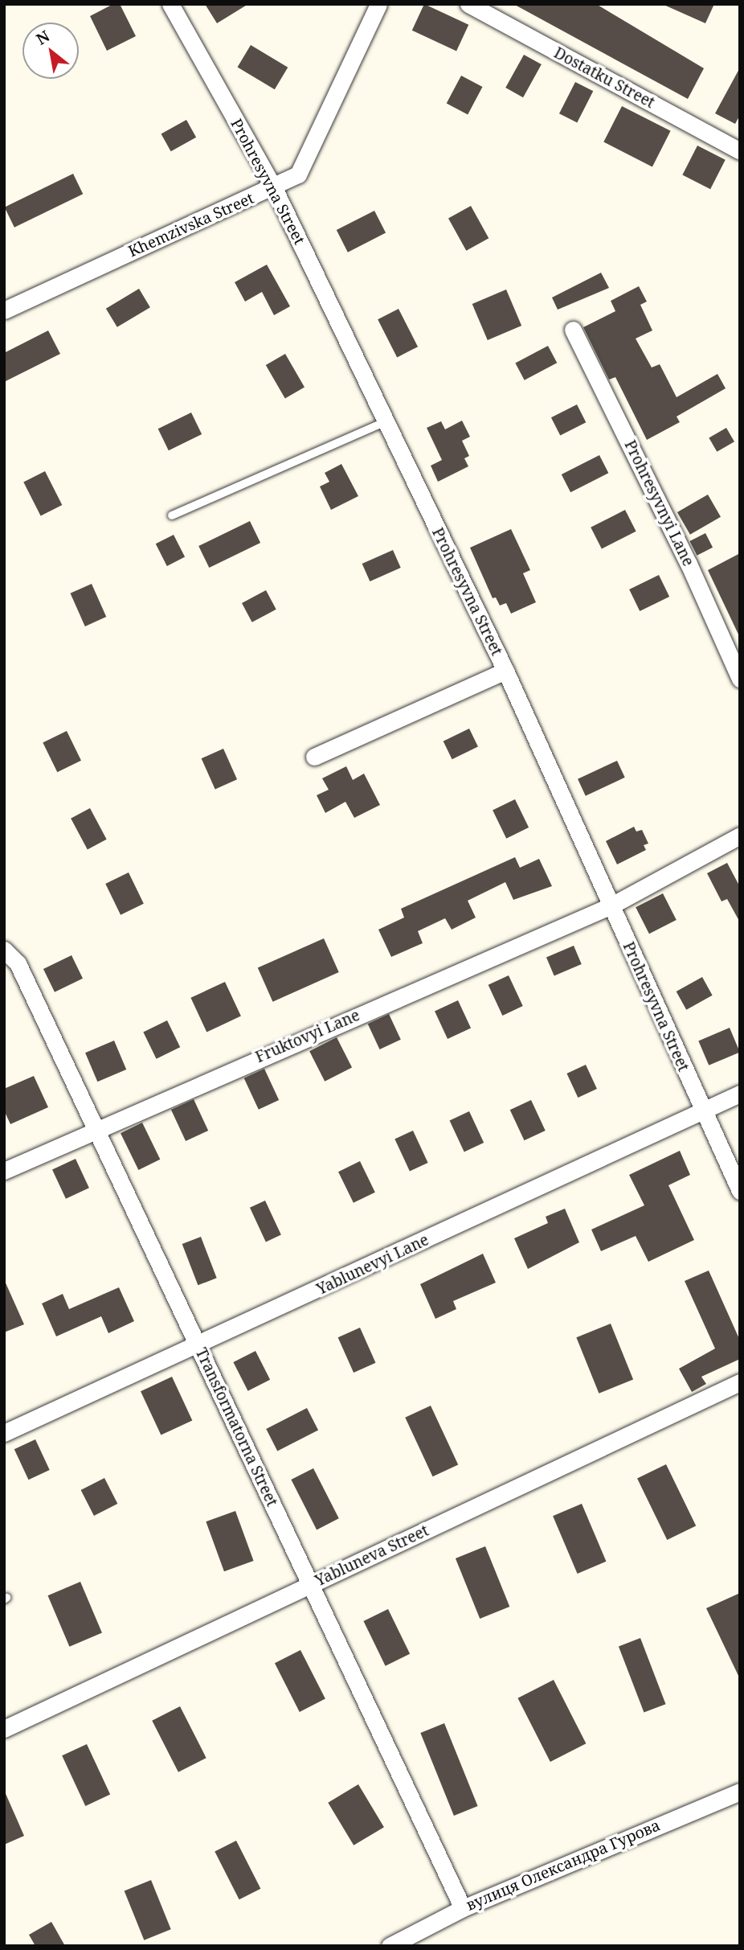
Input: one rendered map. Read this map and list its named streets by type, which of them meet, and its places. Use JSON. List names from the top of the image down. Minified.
{"streets":{"street":["Dostatku Street","Prohresyvna Street","Khemzivska Street","Prohresyvnyi Lane","Fruktovyi Lane","Yablunevyi Lane","Transformatorna Street","Yabluneva Street","вулиця Олександра Гурова"]},"crossings":[["Prohresyvna Street","Khemzivska Street"],["Prohresyvna Street","Fruktovyi Lane"],["Prohresyvna Street","Yablunevyi Lane"],["Fruktovyi Lane","Transformatorna Street"],["Yablunevyi Lane","Transformatorna Street"],["Transformatorna Street","Yabluneva Street"],["Transformatorna Street","вулиця Олександра Гурова"]],"north":"top left"}
